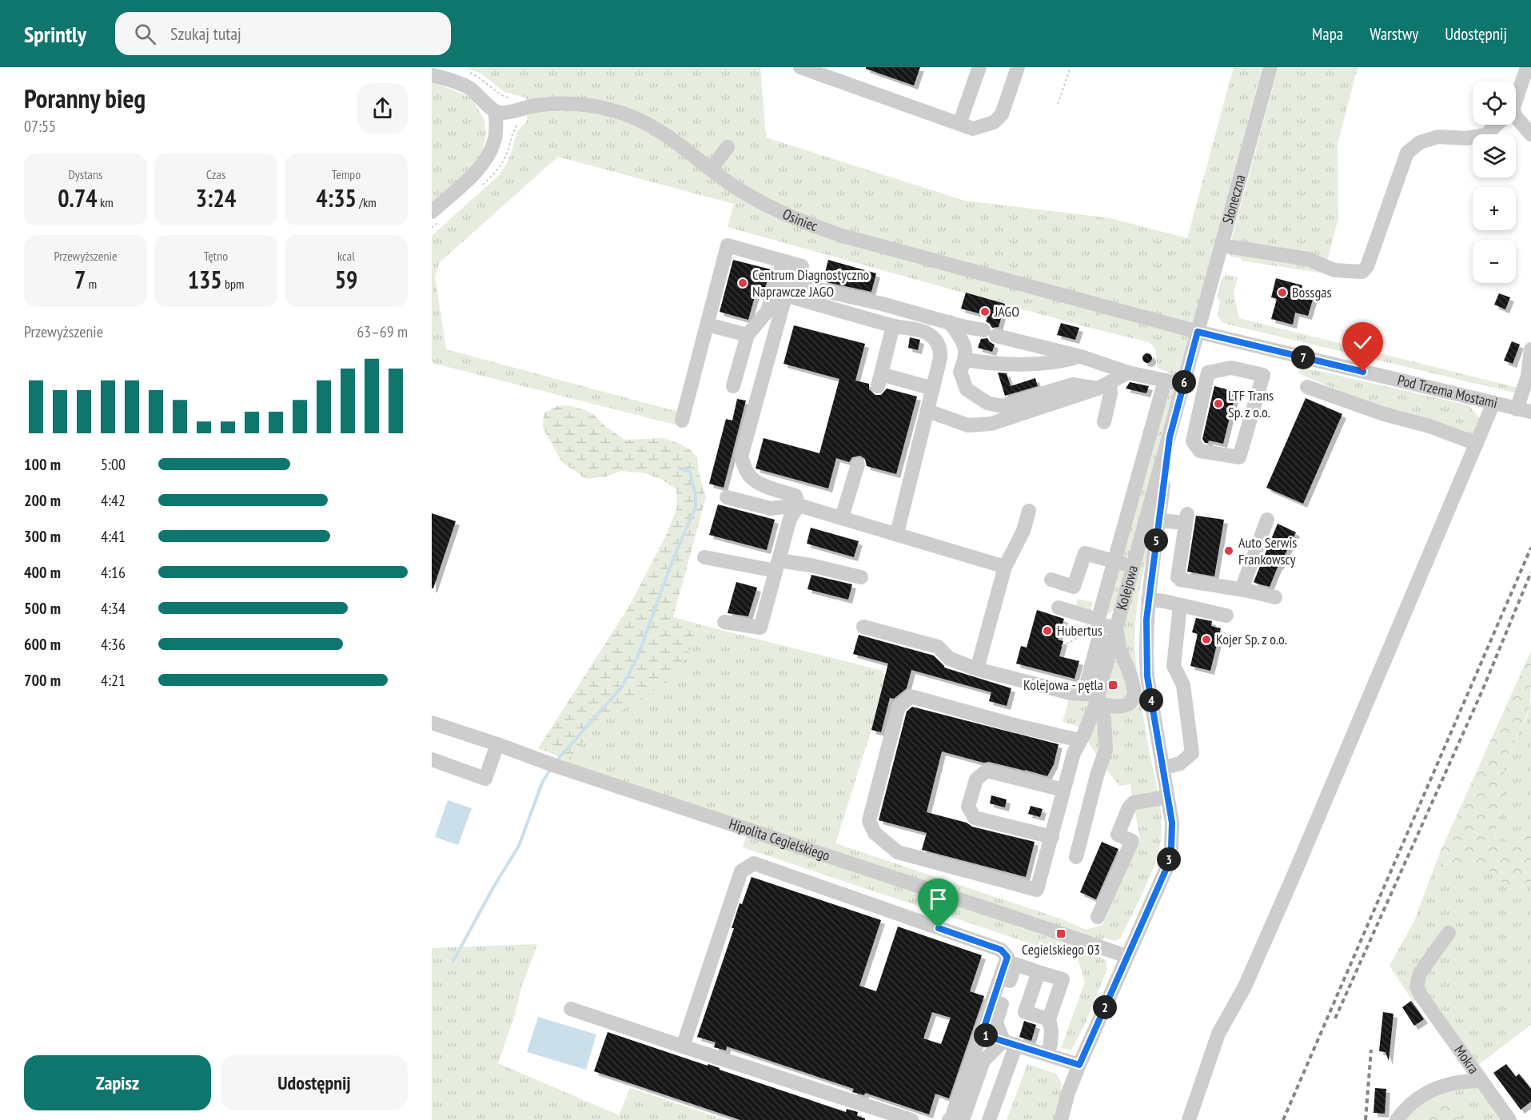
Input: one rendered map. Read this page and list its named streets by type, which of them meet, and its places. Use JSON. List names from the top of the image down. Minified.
{"streets":{"street":["Słoneczna","Osiniec","Pod Trzema Mostami","Kolejowa","Hipolita Cegielskiego","Mokra"]},"crossings":[["Słoneczna","Osiniec"],["Słoneczna","Pod Trzema Mostami"],["Słoneczna","Kolejowa"],["Osiniec","Pod Trzema Mostami"],["Osiniec","Kolejowa"],["Pod Trzema Mostami","Kolejowa"],["Kolejowa","Hipolita Cegielskiego"]],"places":{"other":["Centrum Diagnostyczno Naprawcze JAGO","Bossgas","JAGO","LTF Trans Sp. z o.o.","Auto Serwis Frankowscy","Hubertus","Kojer Sp. z o.o."],"transit":["Kolejowa - pętla","Cegielskiego 03"]},"page":{"header":"Sprintly","search":"Szukaj tutaj","nav":["Mapa","Warstwy","Udostępnij"],"heading":["Poranny bieg","07:55"],"map_buttons":["+","−"],"stats":[["Dystans","0.74 km"],["Czas","3:24"],["Tempo","4:35 /km"],["Przewyższenie","7 m"],["Tętno","135 bpm"],["kcal","59"]],"chart":["Przewyższenie","63–69 m"],"pins":["7","6","5","4","3","2","1"],"list":[{"name":"100 m","note":"5:00"},{"name":"200 m","note":"4:42"},{"name":"300 m","note":"4:41"},{"name":"400 m","note":"4:16"},{"name":"500 m","note":"4:34"},{"name":"600 m","note":"4:36"},{"name":"700 m","note":"4:21"}],"buttons":["Zapisz","Udostępnij"]}}
